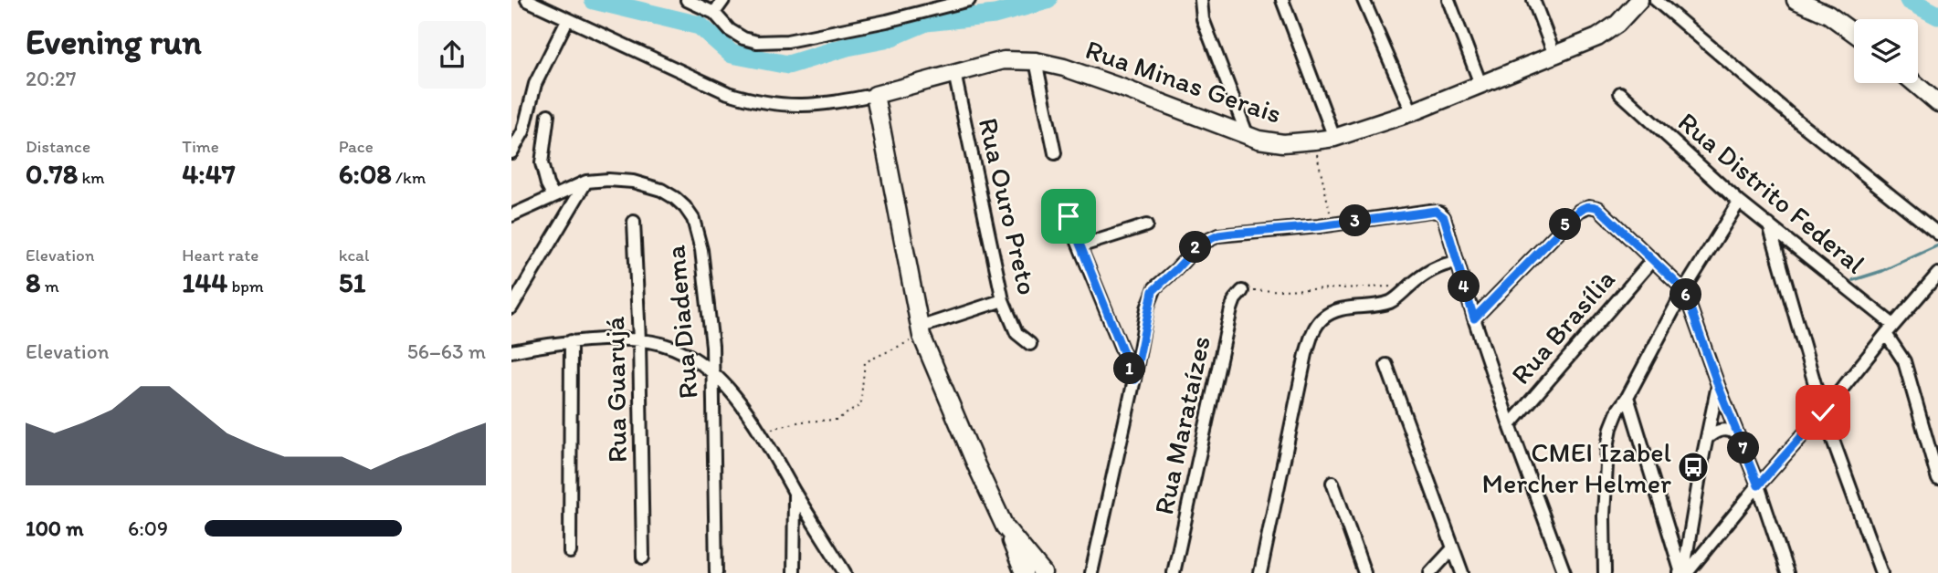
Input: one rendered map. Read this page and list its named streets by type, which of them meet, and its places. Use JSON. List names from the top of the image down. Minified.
{"streets":{"street":["Rua Minas Gerais","Rua Distrito Federal","Rua Ouro Preto","Rua Diadema","Rua Brasília","Rua Guarujá","Rua Marataízes"]},"crossings":[["Rua Minas Gerais","Rua Ouro Preto"]],"places":{"bus stop":["CMEI Izabel Mercher Helmer"]},"page":{"heading":["Evening run","20:27"],"stats":[["Distance","0.78 km"],["Time","4:47"],["Pace","6:08 /km"],["Elevation","8 m"],["Heart rate","144 bpm"],["kcal","51"]],"pins":["3","5","2","4","6","1","7"],"chart":["Elevation","56–63 m"],"list":[{"name":"100 m","note":"6:09"}]}}
